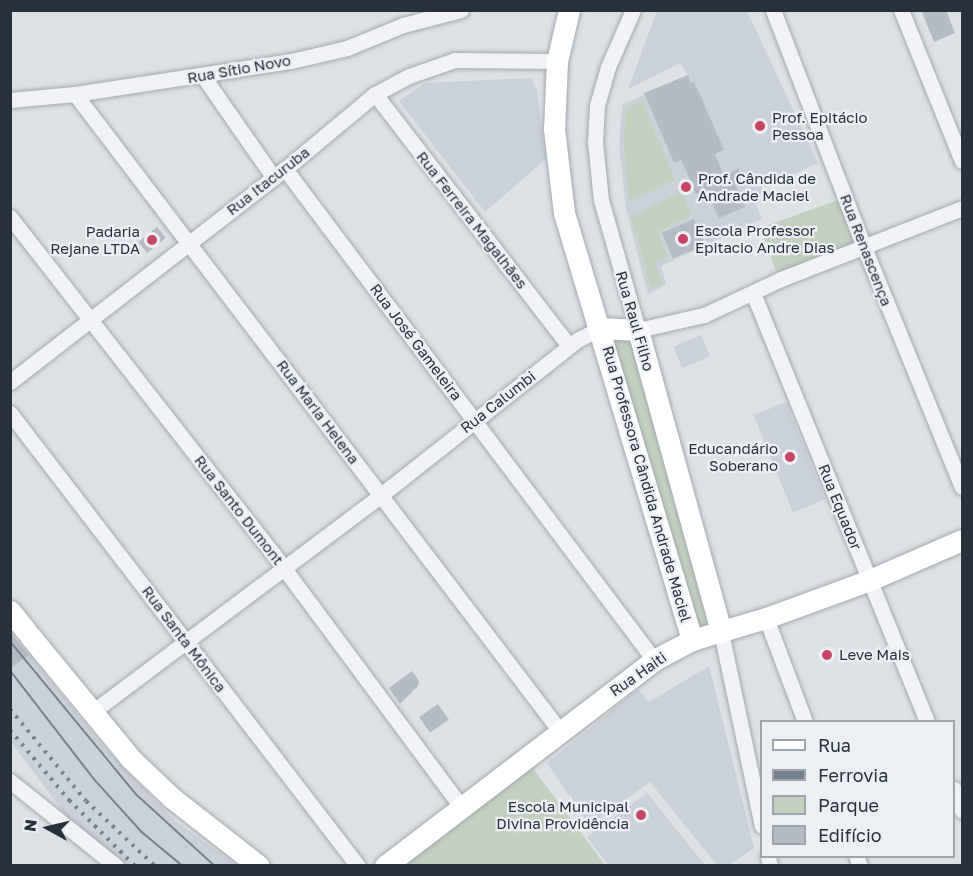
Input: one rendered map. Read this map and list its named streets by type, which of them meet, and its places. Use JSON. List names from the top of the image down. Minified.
{"streets":{"street":["Rua Sítio Novo","Rua Itacuruba","Rua Ferreira Magalhães","Rua Renascença","Rua Raul Filho","Rua José Gameleira","Rua Calumbi","Rua Maria Helena","Rua Professora Cândida Andrade Maciel","Rua Equador","Rua Santo Dumont","Rua Santa Mônica","Rua Haiti"]},"crossings":[["Rua Sítio Novo","Rua José Gameleira"],["Rua Sítio Novo","Rua Maria Helena"],["Rua Itacuruba","Rua Ferreira Magalhães"],["Rua Itacuruba","Rua José Gameleira"],["Rua Itacuruba","Rua Maria Helena"],["Rua Itacuruba","Rua Professora Cândida Andrade Maciel"],["Rua Itacuruba","Rua Santo Dumont"],["Rua Ferreira Magalhães","Rua Calumbi"],["Rua Raul Filho","Rua Haiti"],["Rua José Gameleira","Rua Calumbi"],["Rua José Gameleira","Rua Haiti"],["Rua Calumbi","Rua Maria Helena"],["Rua Calumbi","Rua Professora Cândida Andrade Maciel"],["Rua Calumbi","Rua Santo Dumont"],["Rua Calumbi","Rua Santa Mônica"],["Rua Maria Helena","Rua Haiti"],["Rua Professora Cândida Andrade Maciel","Rua Haiti"],["Rua Equador","Rua Haiti"],["Rua Santo Dumont","Rua Haiti"]],"places":["Prof. Epitácio Pessoa","Prof. Cândida de Andrade Maciel","Escola Professor Epitacio Andre Dias","Padaria Rejane LTDA","Educandário Soberano","Leve Mais","Escola Municipal Divina Providência"],"legend":["Rua","Ferrovia","Parque","Edifício"],"north":"left"}
